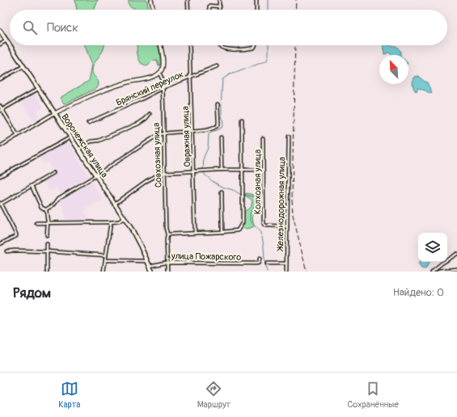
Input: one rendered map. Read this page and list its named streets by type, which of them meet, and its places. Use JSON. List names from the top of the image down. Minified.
{"streets":{"highway":["Воронежская улица"],"main road":["Совхозная улица"],"street":["Брянский переулок","Овражная улица","Колхозная улица","Железнодорожная улица","улица Пожарского"]},"crossings":[["Брянский переулок","Овражная улица"],["Брянский переулок","Совхозная улица"],["Воронежская улица","улица Пожарского"],["Совхозная улица","улица Пожарского"],["Колхозная улица","Железнодорожная улица"]],"north":"top left","page":{"search":"Поиск","heading":["Рядом","Найдено: 0"],"nav":["Карта","Маршрут","Сохранённые"]}}
